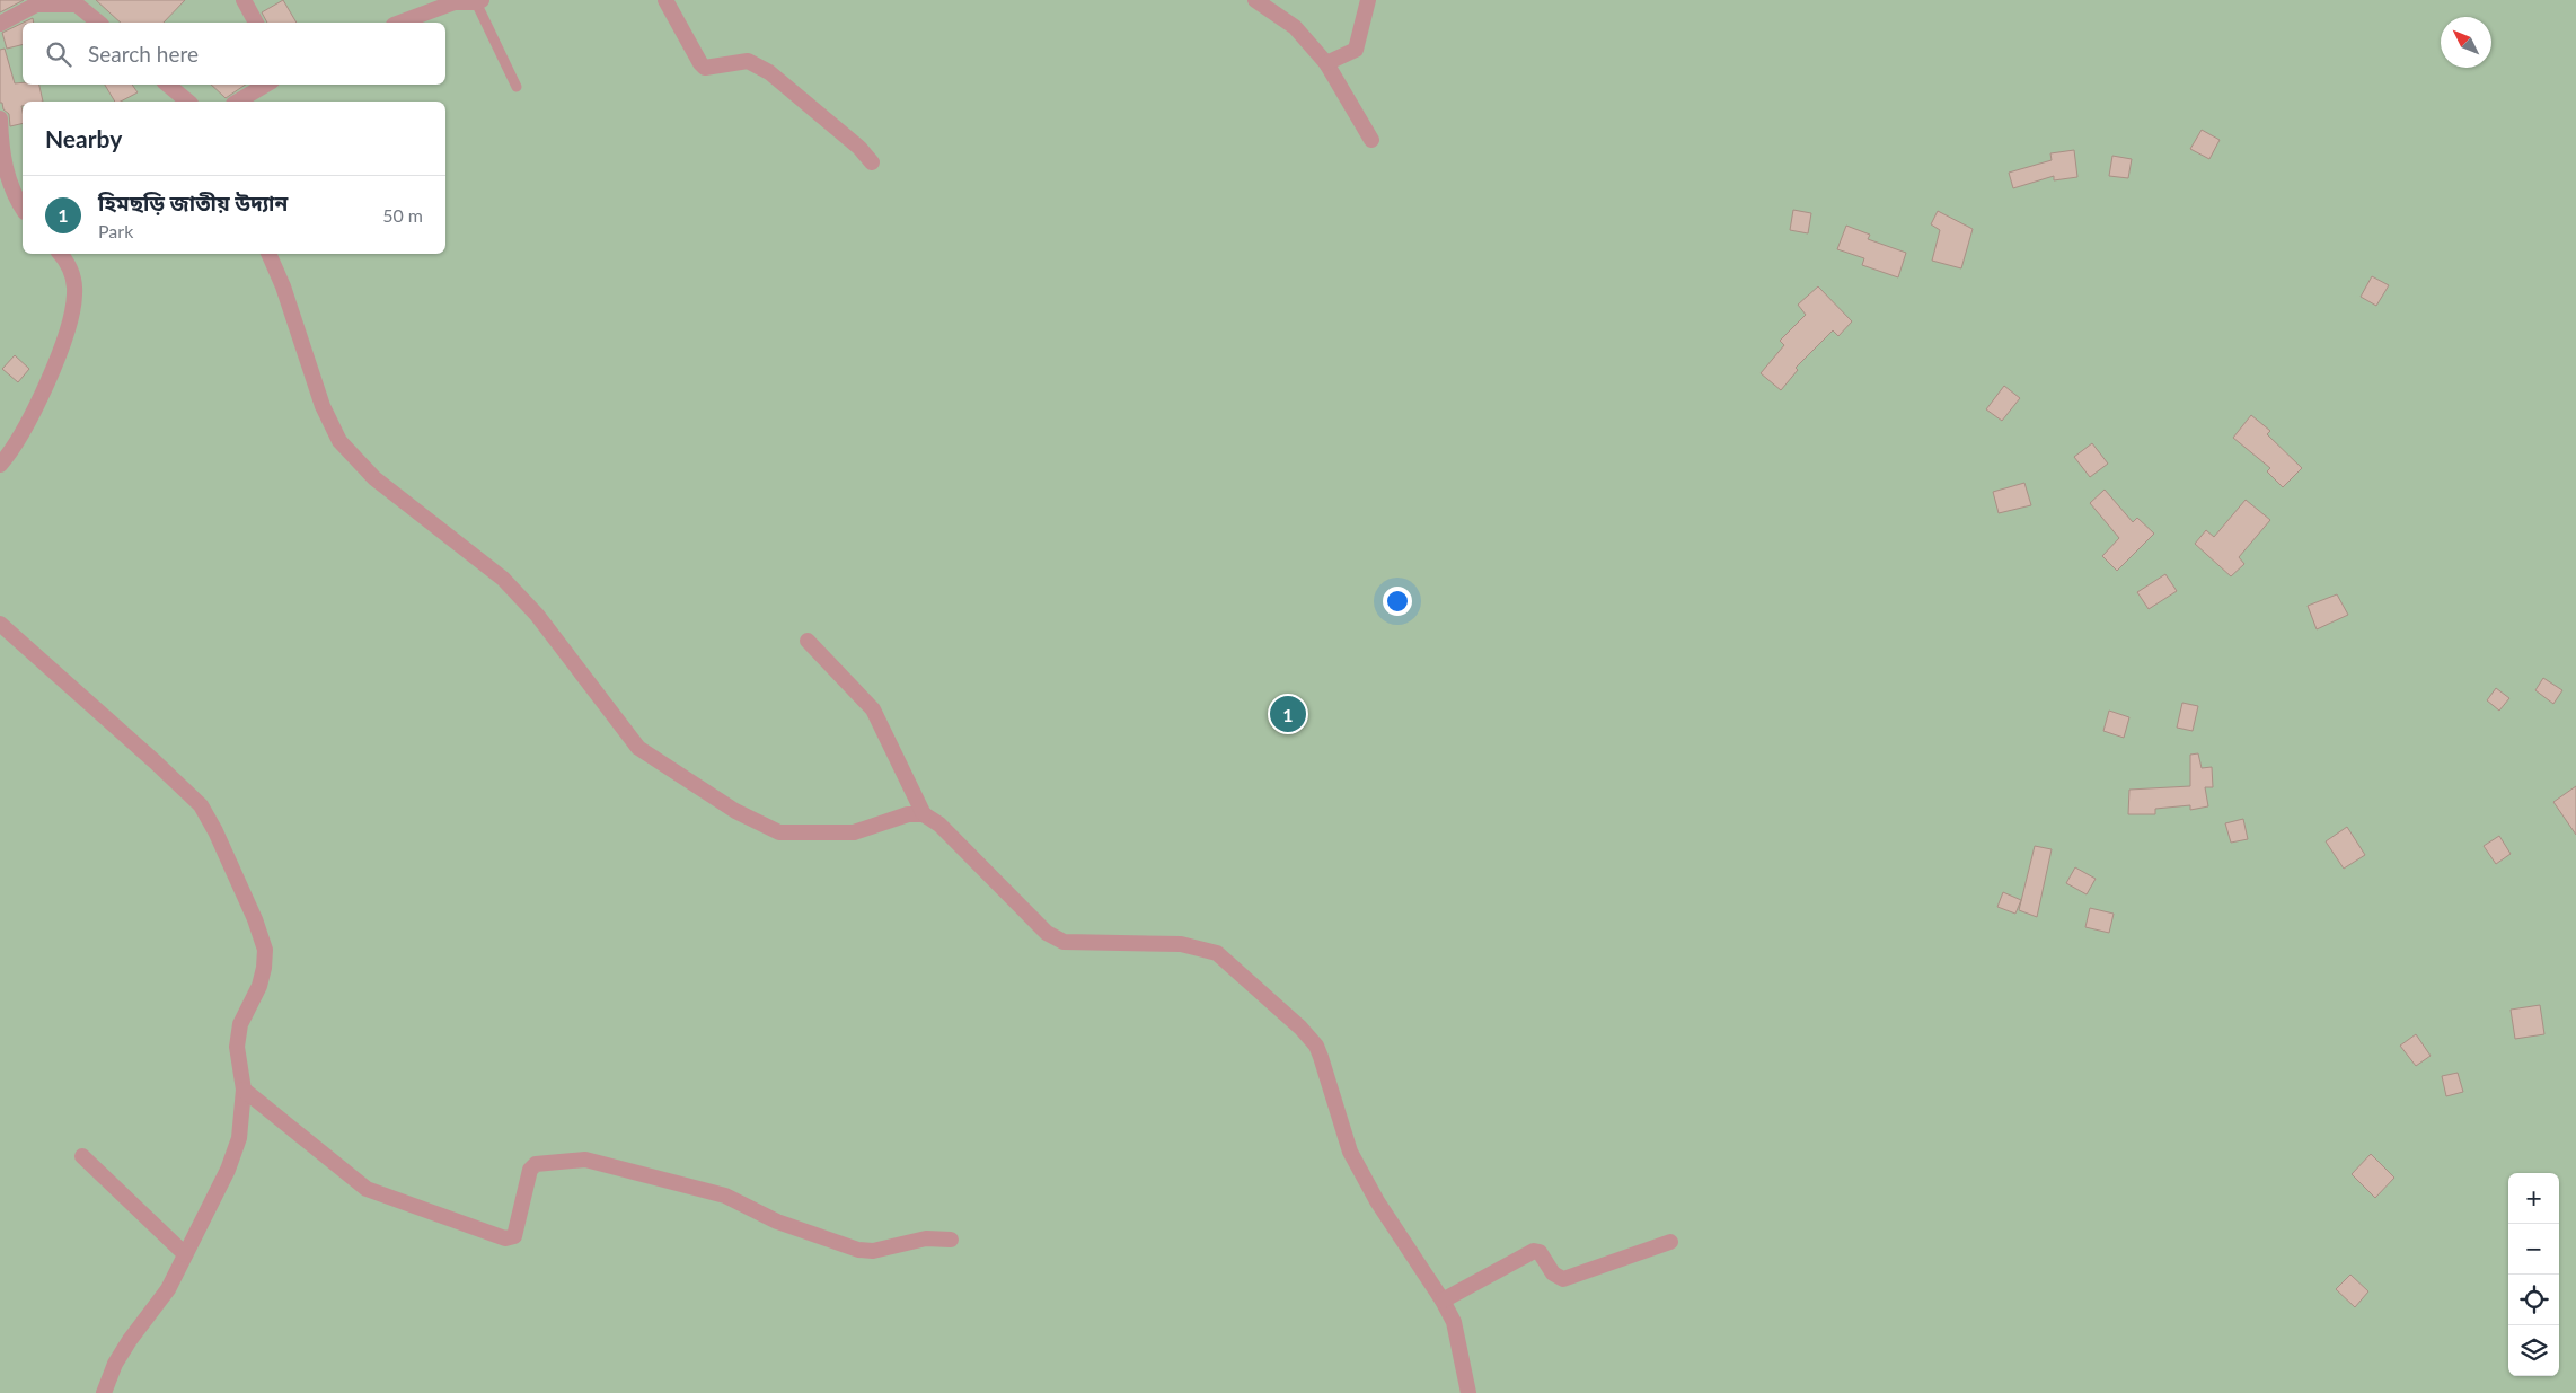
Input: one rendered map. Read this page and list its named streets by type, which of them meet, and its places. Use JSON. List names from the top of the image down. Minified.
{"north":"top left","page":{"search":"Search here","heading":"Nearby","list":[{"mark":"1","name":"হিমছড়ি জাতীয় উদ্যান","note":"Park","value":"50 m"}],"pins":"1","map_buttons":["+","−"]}}
